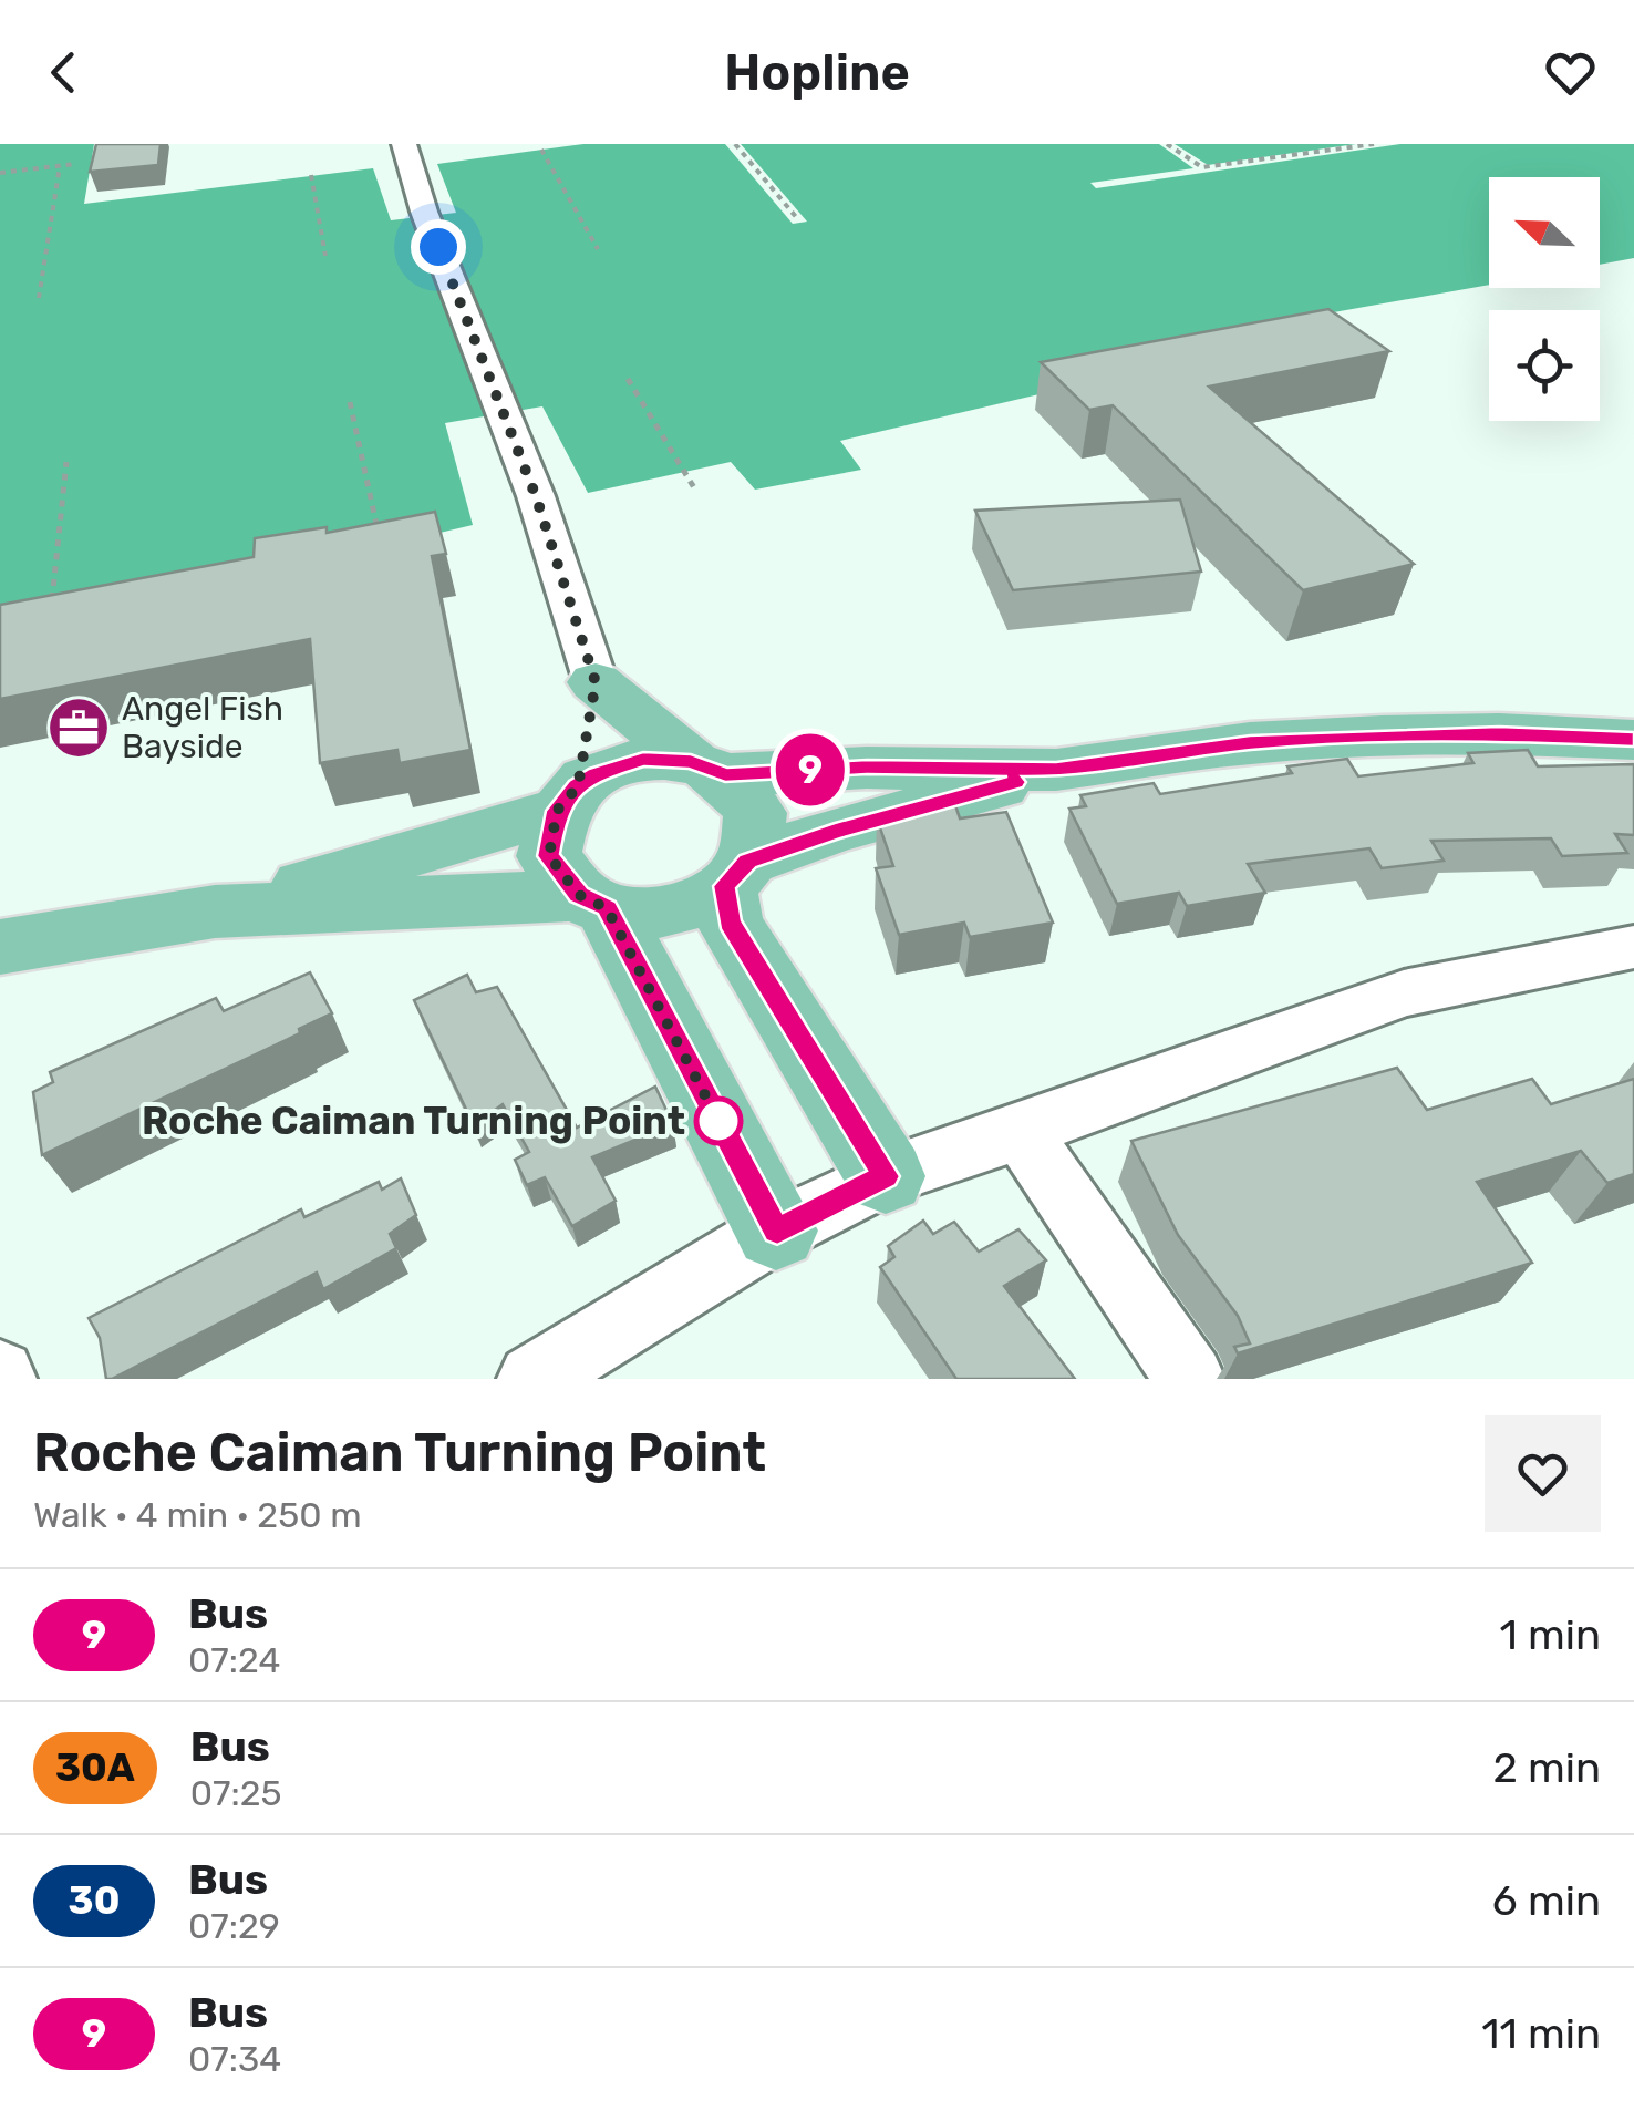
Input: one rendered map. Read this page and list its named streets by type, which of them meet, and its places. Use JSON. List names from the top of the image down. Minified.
{"places":{"office":["Angel Fish Bayside"],"other":["Roche Caiman Turning Point"]},"lines":["bus line 9"],"north":"top left","page":{"header":"Hopline","on_map":"9","heading":["Roche Caiman Turning Point","Walk · 4 min · 250 m"],"list":[{"mark":"9","name":"Bus","note":"07:24","value":"1 min"},{"mark":"30A","name":"Bus","note":"07:25","value":"2 min"},{"mark":"30","name":"Bus","note":"07:29","value":"6 min"},{"mark":"9","name":"Bus","note":"07:34","value":"11 min"}]}}
